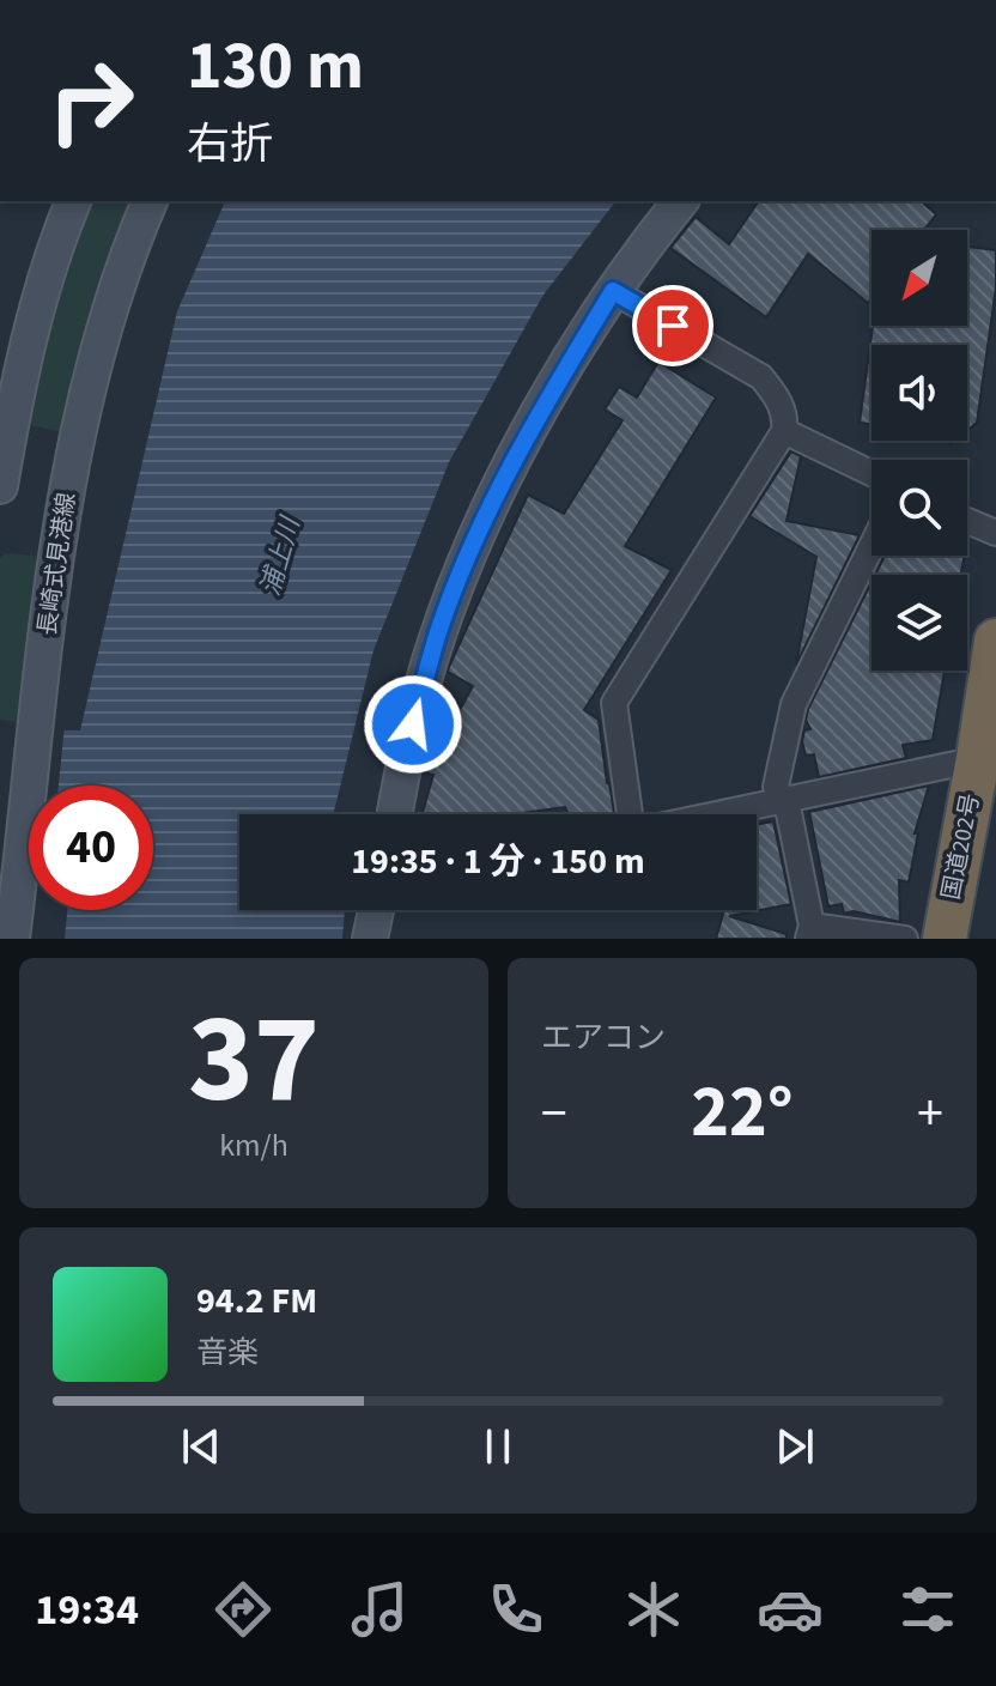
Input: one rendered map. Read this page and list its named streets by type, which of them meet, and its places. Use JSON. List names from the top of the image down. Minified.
{"streets":{"highway":["国道202号"],"main road":["長崎式見港線"]},"water":["浦上川"],"north":"bottom left","page":{"turn":["130 m","右折"],"limit":"40","trip":"19:35 · 1 分 · 150 m","tile":[["37","km/h"],"エアコン"],"heat":["−","22°","+"],"song":["94.2 FM","音楽"],"tabs":"19:34"}}
